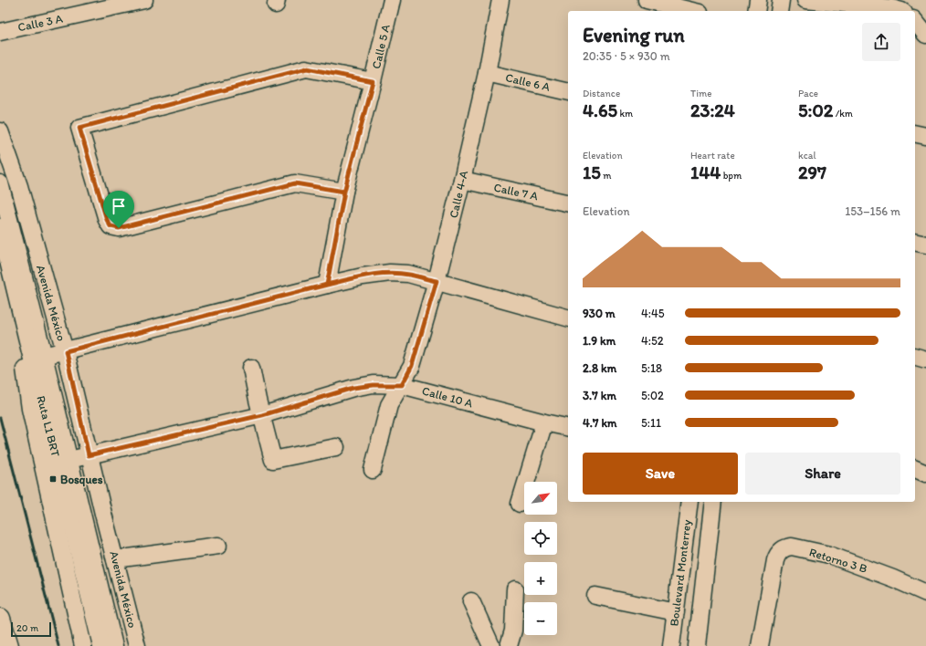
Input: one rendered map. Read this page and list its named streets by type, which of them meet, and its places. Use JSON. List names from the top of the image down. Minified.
{"streets":{"street":["Calle 3 A","Calle 5 A","Calle 6 A","Calle 7 A","Calle 4-A","Avenida México","Calle 10 A","Ruta L1 BRT","Retorno 3 B","Boulevard Monterrey"]},"crossings":[["Calle 6 A","Calle 4-A"],["Calle 7 A","Calle 4-A"],["Calle 4-A","Calle 10 A"],["Avenida México","Calle 10 A"]],"places":{"transit":["Bosques"]},"scale_bar":"20 m","north":"top right","page":{"heading":["Evening run","20:35 · 5 × 930 m"],"stats":[["Distance","4.65 km"],["Time","23:24"],["Pace","5:02 /km"],["Elevation","15 m"],["Heart rate","144 bpm"],["kcal","297"]],"chart":["Elevation","153–156 m"],"list":[{"name":"930 m","note":"4:45"},{"name":"1.9 km","note":"4:52"},{"name":"2.8 km","note":"5:18"},{"name":"3.7 km","note":"5:02"},{"name":"4.7 km","note":"5:11"}],"buttons":["Save","Share"],"map_buttons":["+","−"],"scale":"20 m"}}
